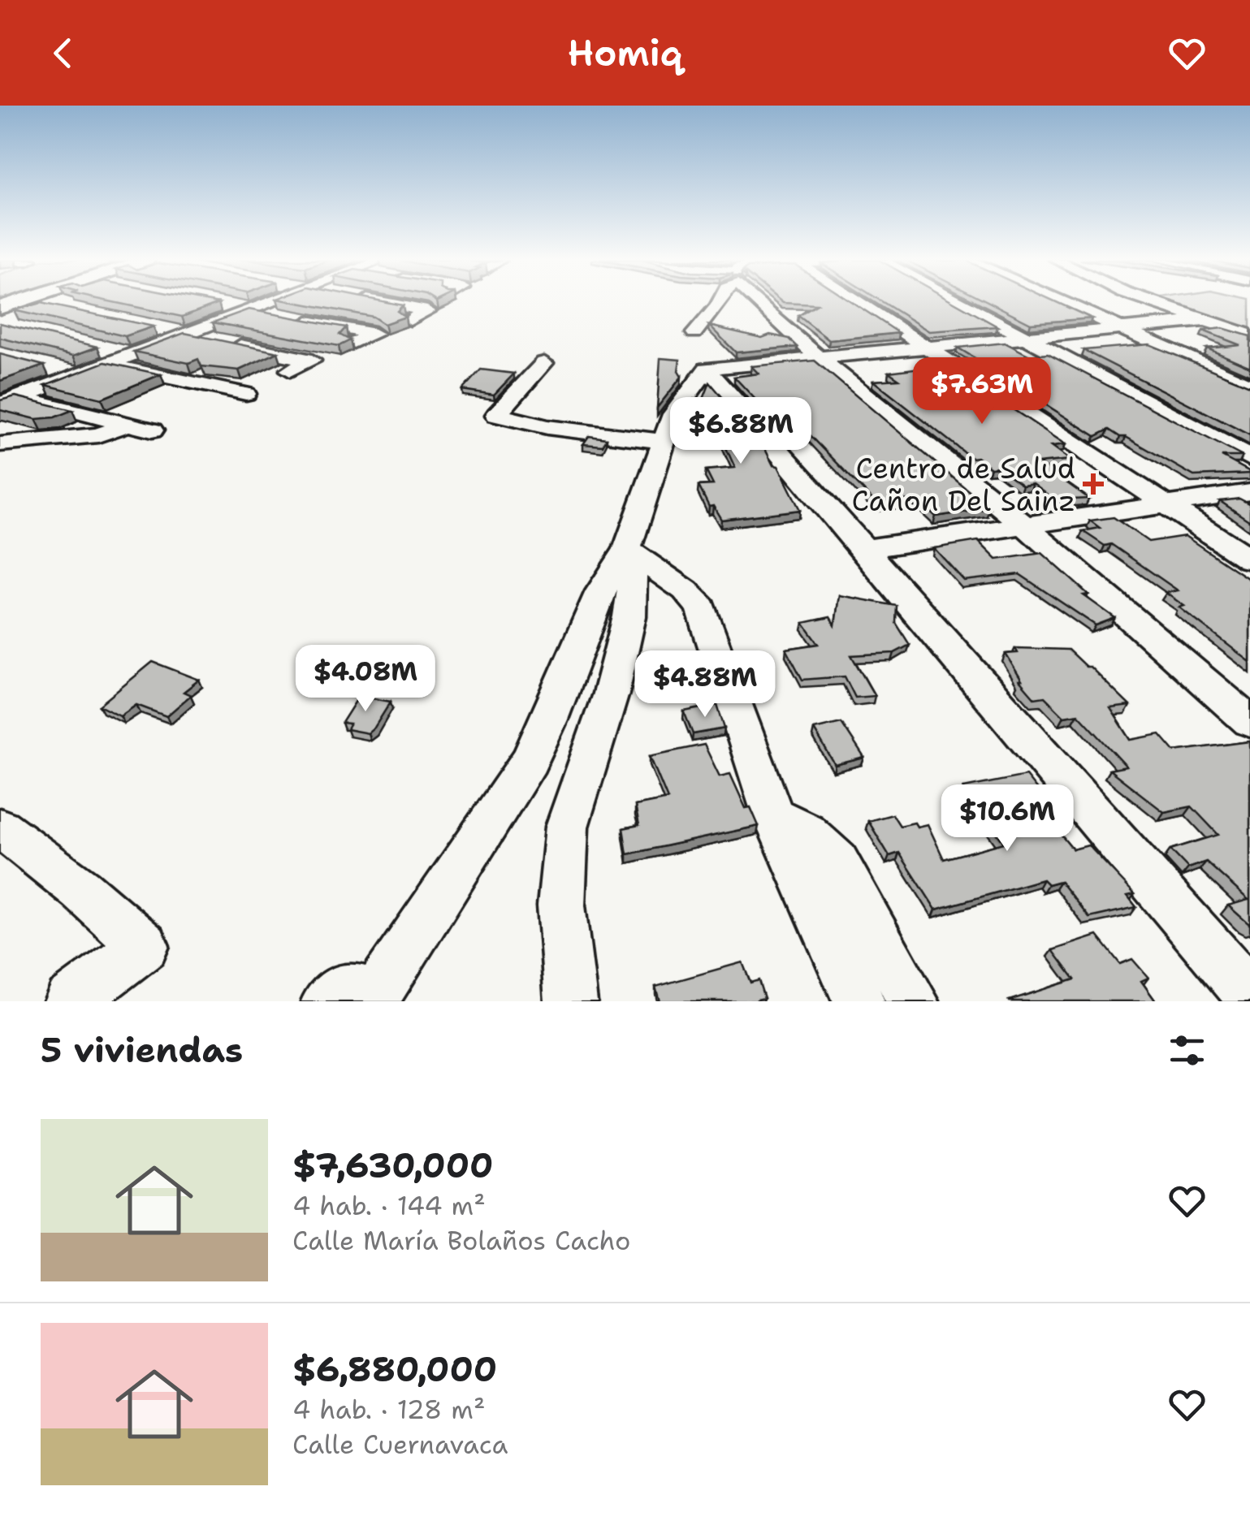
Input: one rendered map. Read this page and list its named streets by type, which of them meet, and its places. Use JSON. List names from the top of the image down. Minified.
{"places":{"health":["Centro de Salud Cañon Del Sainz"]},"page":{"header":"Homiq","price":["$7.63M","$6.88M","$4.08M","$4.88M","$10.6M"],"heading":"5 viviendas","list":[{"name":"$7,630,000","note":"4 hab. · 144 m² · Calle María Bolaños Cacho"},{"name":"$6,880,000","note":"4 hab. · 128 m² · Calle Cuernavaca"}]}}
